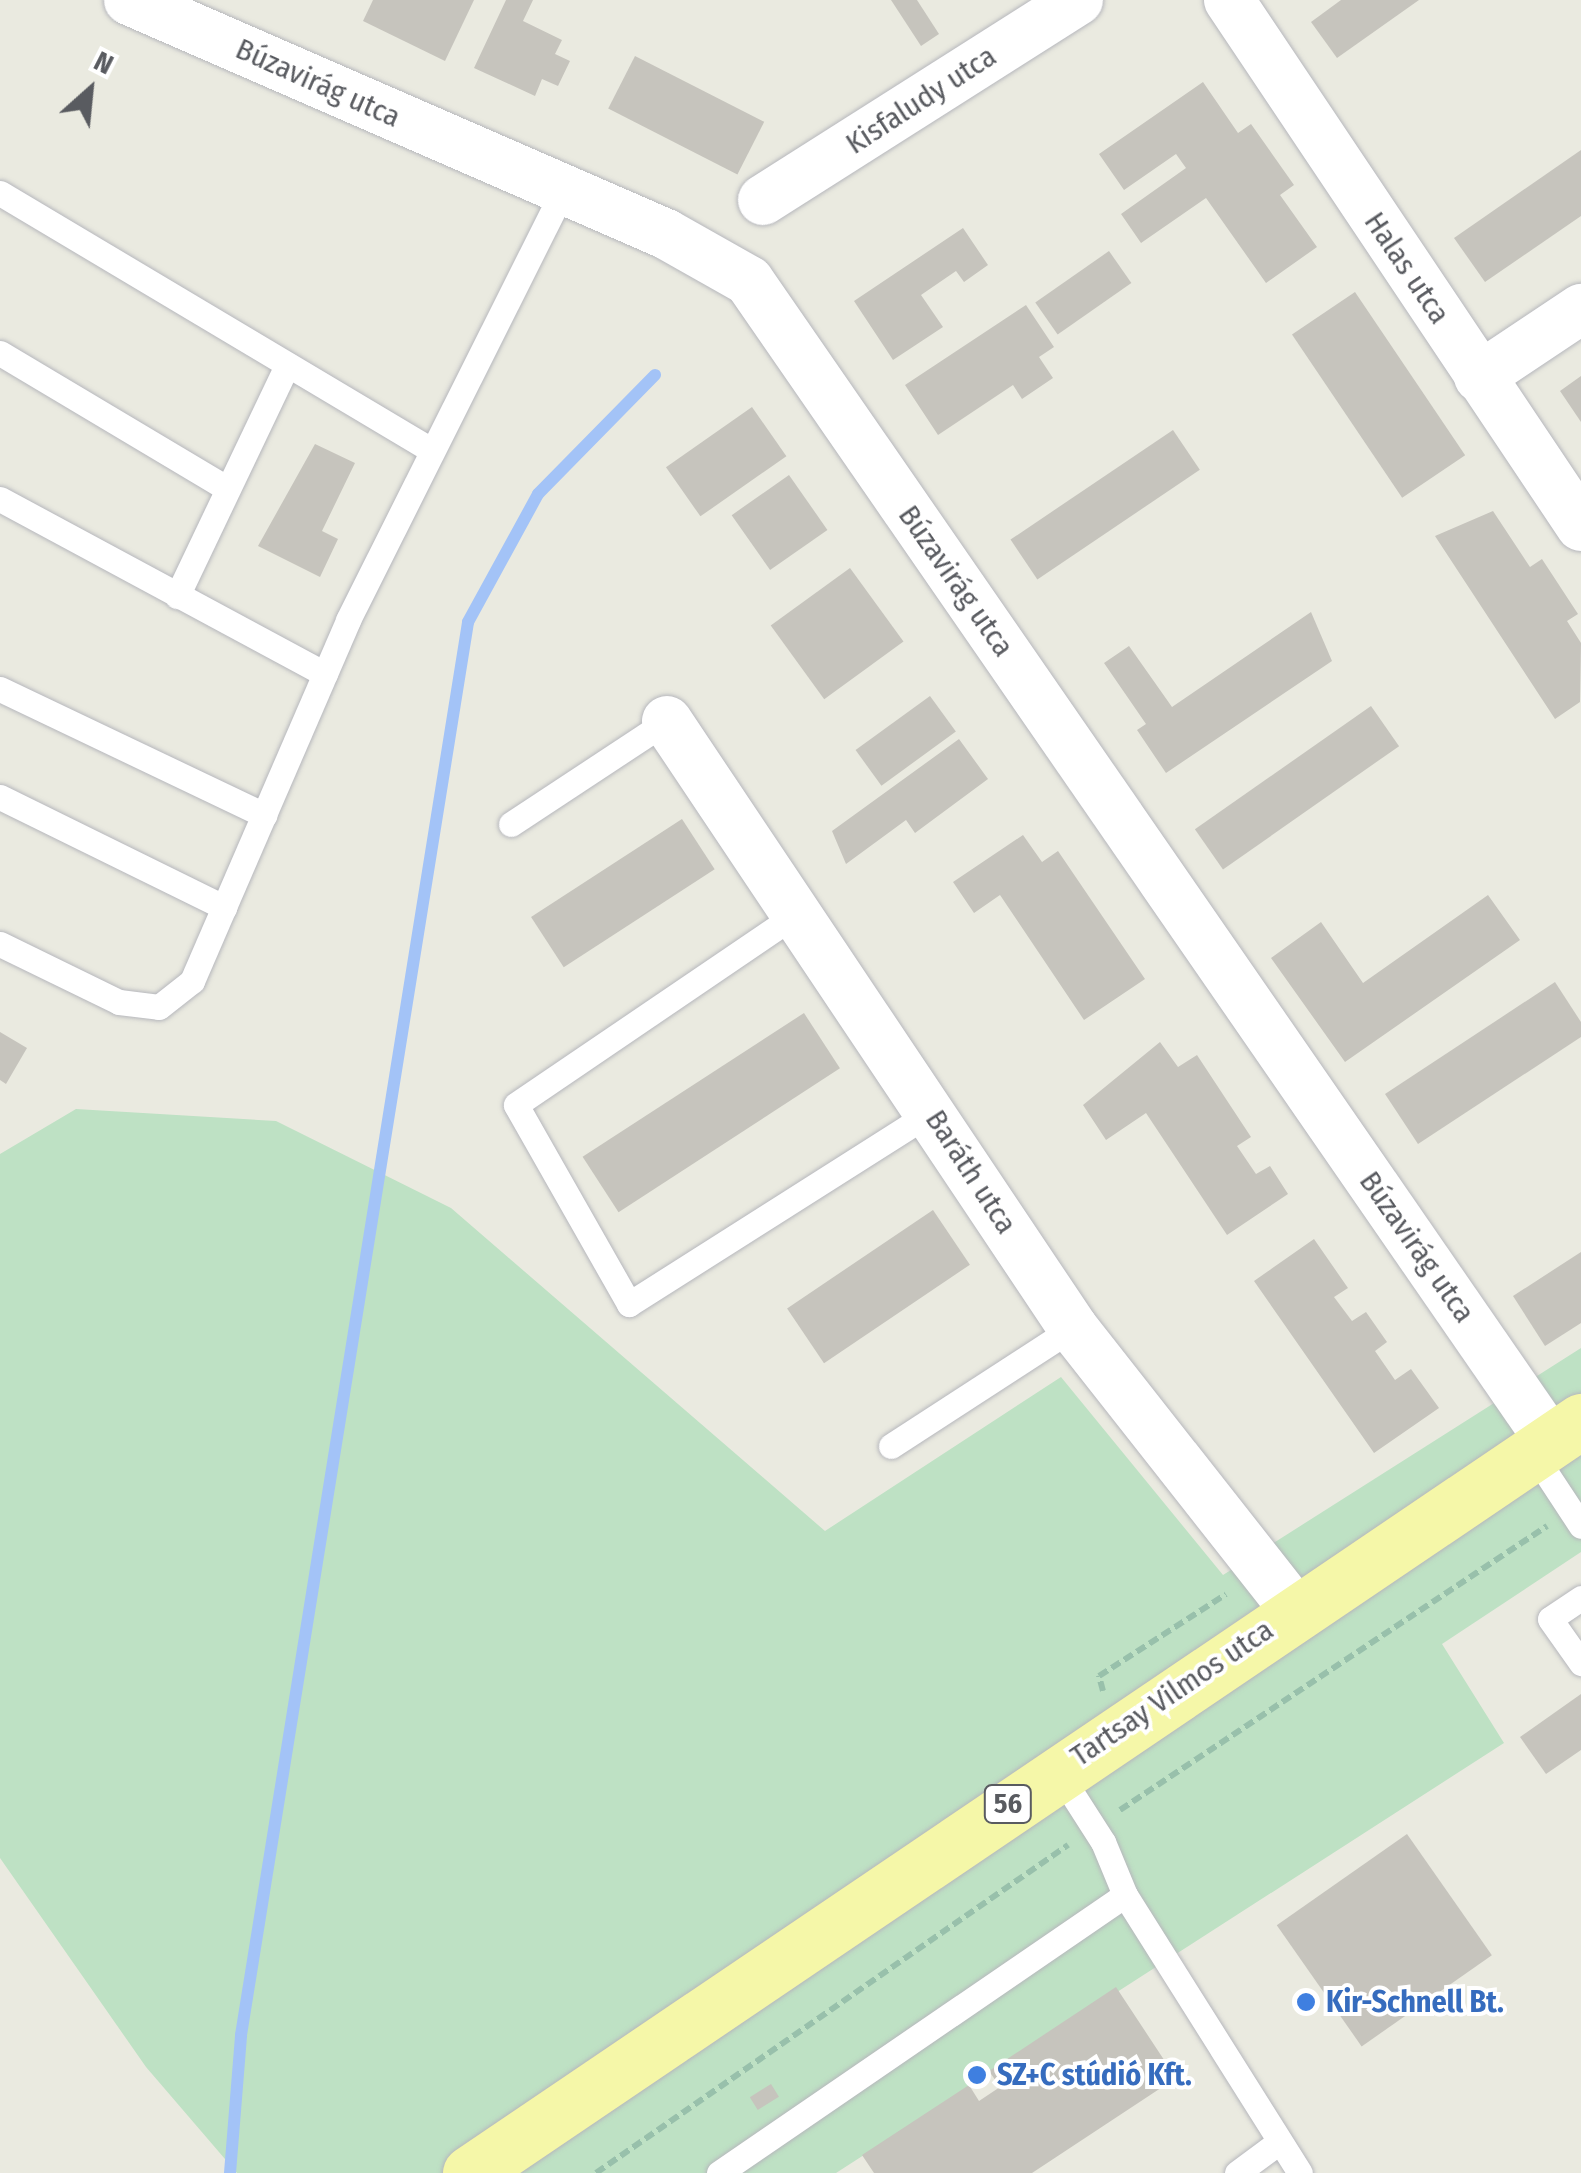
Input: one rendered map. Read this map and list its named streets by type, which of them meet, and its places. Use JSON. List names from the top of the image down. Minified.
{"streets":{"main road":["Tartsay Vilmos utca","56"],"street":["Búzavirág utca","Kisfaludy utca","Halas utca","Baráth utca"]},"crossings":[["Búzavirág utca","Tartsay Vilmos utca"],["Baráth utca","Tartsay Vilmos utca"]],"places":["Kir-Schnell Bt.","SZ+C stúdió Kft."],"north":"top right"}
